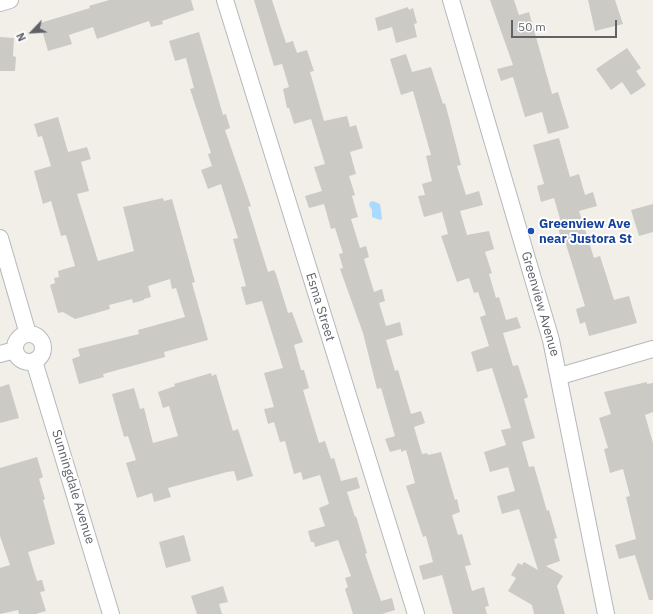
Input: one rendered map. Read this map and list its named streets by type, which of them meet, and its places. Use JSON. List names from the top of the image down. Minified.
{"streets":{"street":["Greenview Avenue","Esma Street","Sunningdale Avenue"]},"places":["Greenview Ave near Justora St"],"scale_bar":"50 m","north":"bottom left"}
